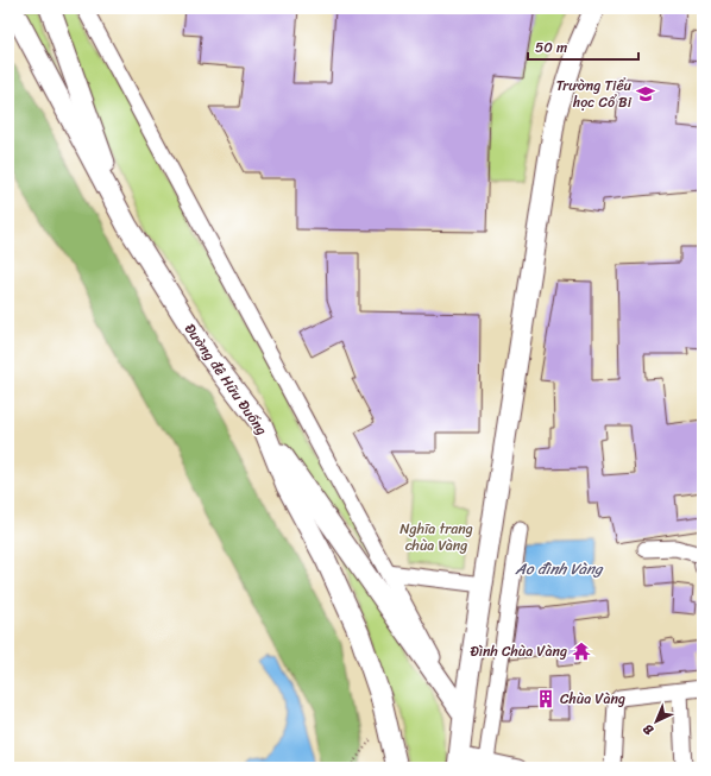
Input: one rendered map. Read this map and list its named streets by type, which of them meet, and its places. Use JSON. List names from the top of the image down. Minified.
{"streets":{"main road":["Đường đê Hữu Đuống"]},"water":["Ao đình Vàng"],"parks":["Nghĩa trang chùa Vàng"],"places":{"school or university":["Trường Tiểu học Cổ Bi"],"temple":["Đình Chùa Vàng"],"building":["Chùa Vàng"]},"scale_bar":"50 m","north":"bottom left"}
